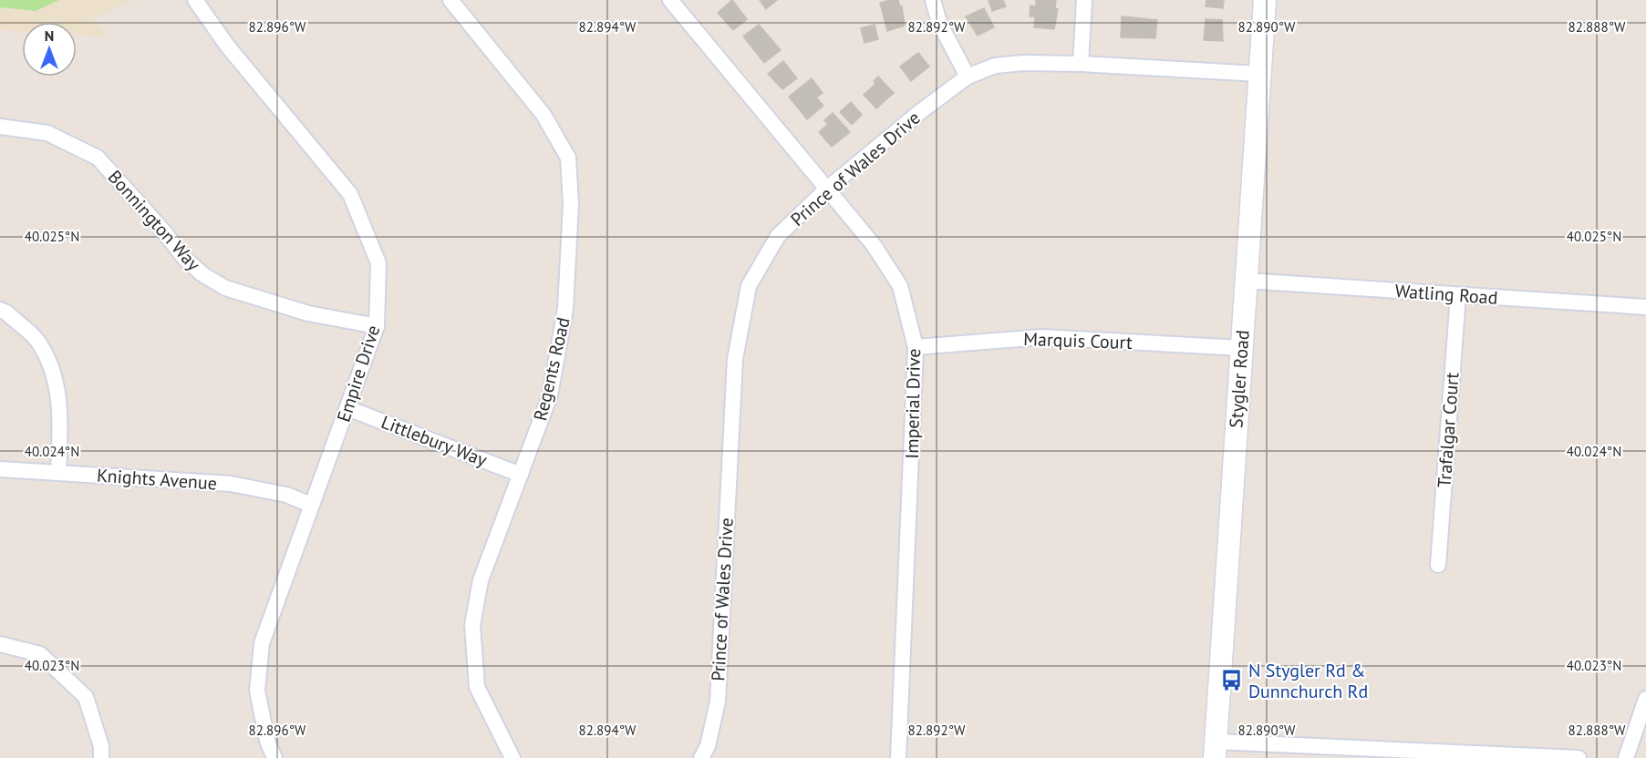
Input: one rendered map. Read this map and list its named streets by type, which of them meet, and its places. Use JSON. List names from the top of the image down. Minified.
{"streets":{"main road":["Stygler Road"],"street":["Prince of Wales Drive","Bonnington Way","Watling Road","Marquis Court","Regents Road","Empire Drive","Imperial Drive","Trafalgar Court","Littlebury Way","Knights Avenue"]},"crossings":[["Prince of Wales Drive","Stygler Road"],["Prince of Wales Drive","Imperial Drive"],["Bonnington Way","Empire Drive"],["Watling Road","Stygler Road"],["Watling Road","Trafalgar Court"],["Marquis Court","Stygler Road"],["Marquis Court","Imperial Drive"],["Regents Road","Littlebury Way"],["Empire Drive","Littlebury Way"],["Empire Drive","Knights Avenue"]],"places":{"bus stop":["N Stygler Rd & Dunnchurch Rd"]},"north":"top","coordinates":["82.896°W","82.894°W","82.892°W","82.890°W","82.888°W","40.025°N","40.024°N","40.023°N"]}
